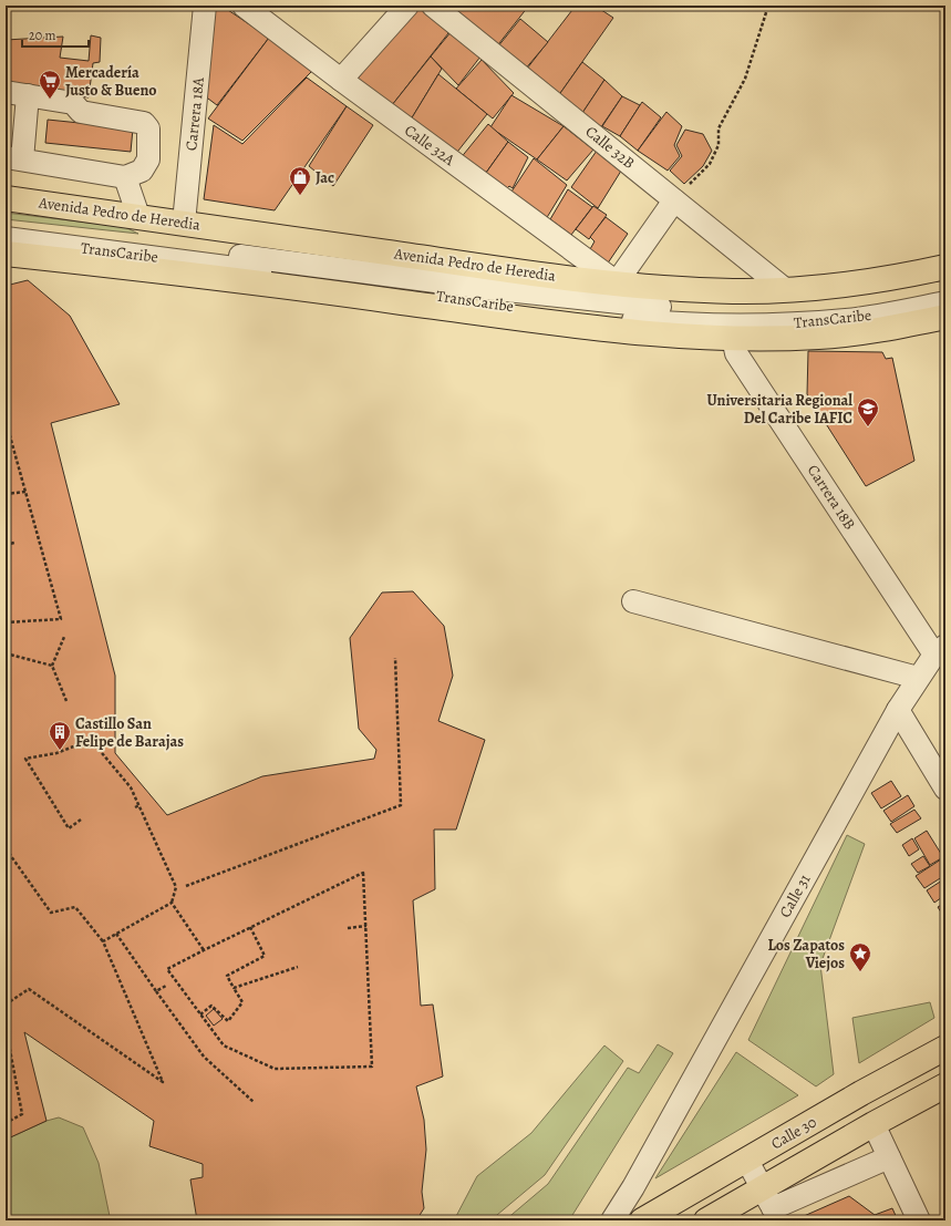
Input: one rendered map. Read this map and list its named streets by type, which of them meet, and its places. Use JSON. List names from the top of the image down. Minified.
{"streets":{"main road":["Avenida Pedro de Heredia","Calle 30"],"street":["Carrera 18A","Calle 32A","Calle 32B","TransCaribe","Carrera 18B","Calle 31"]},"crossings":[["Carrera 18A","Avenida Pedro de Heredia"],["Calle 32A","Avenida Pedro de Heredia"],["Calle 32B","Avenida Pedro de Heredia"],["Carrera 18B","Calle 31"]],"places":{"supermarket":["Mercadería Justo & Bueno"],"shop":["Jac"],"school or university":["Universitaria Regional Del Caribe IAFIC"],"building":["Castillo San Felipe de Barajas"],"place":["Los Zapatos Viejos"]},"scale_bar":"20 m"}
